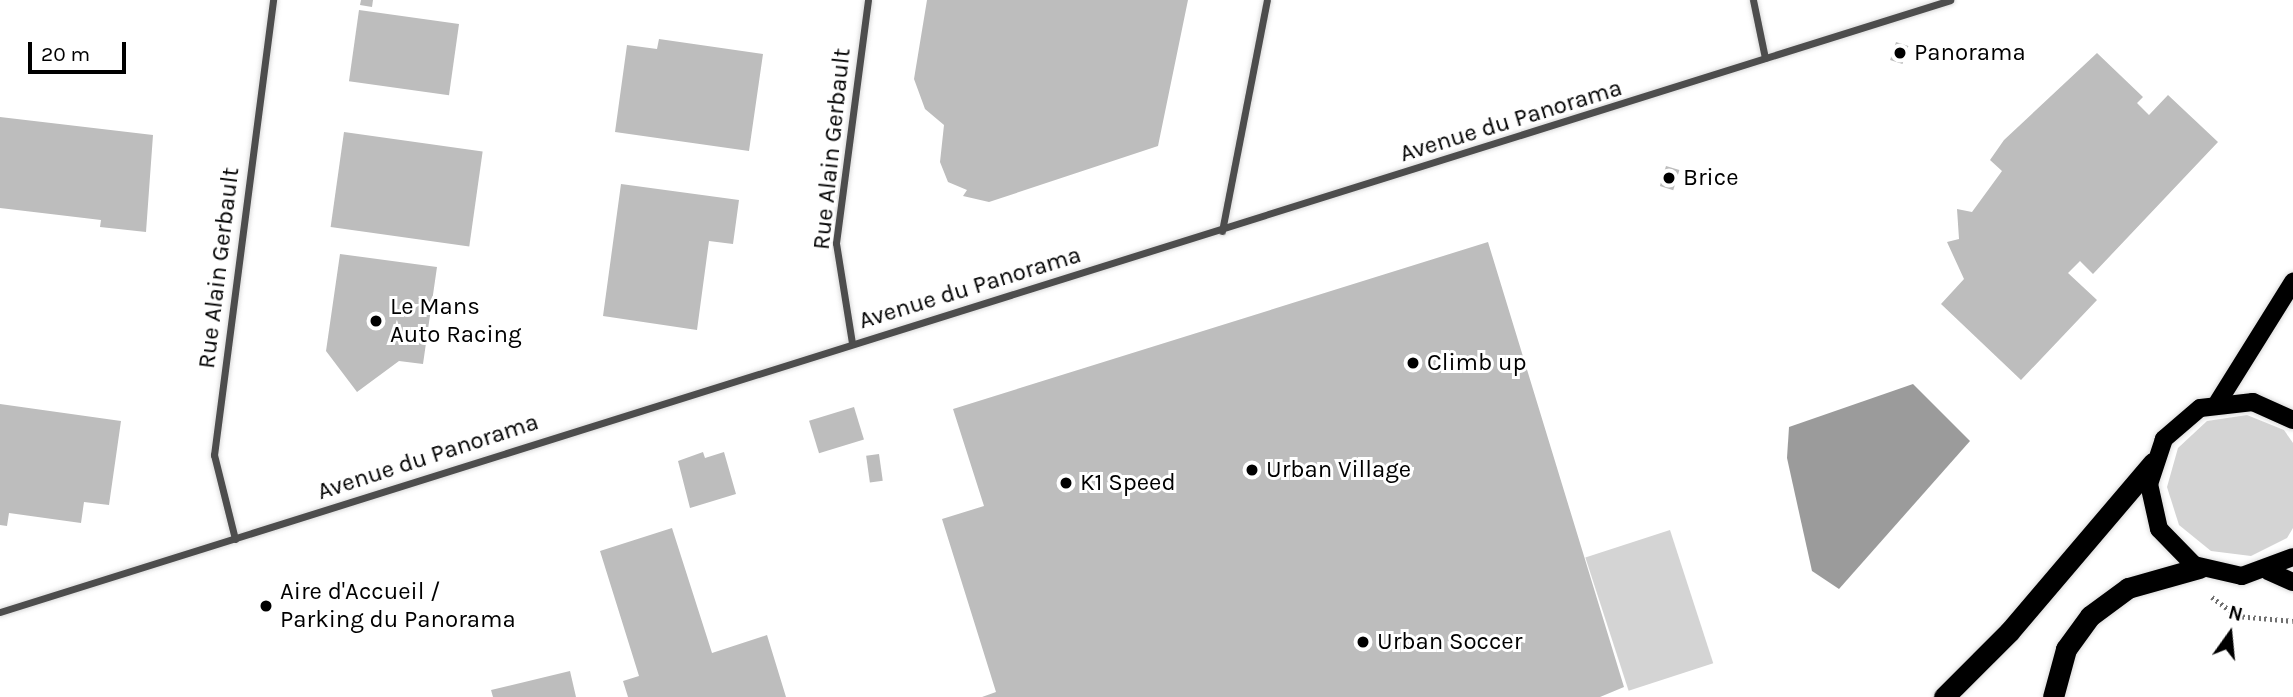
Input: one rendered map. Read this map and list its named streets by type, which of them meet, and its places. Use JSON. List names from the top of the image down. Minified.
{"streets":{"street":["Avenue du Panorama","Rue Alain Gerbault"]},"crossings":[["Avenue du Panorama","Rue Alain Gerbault"]],"places":["Panorama","Brice","Le Mans Auto Racing","Climb up","Urban Village","K1 Speed","Aire d'Accueil / Parking du Panorama","Urban Soccer"],"scale_bar":"20 m","north":"top"}
